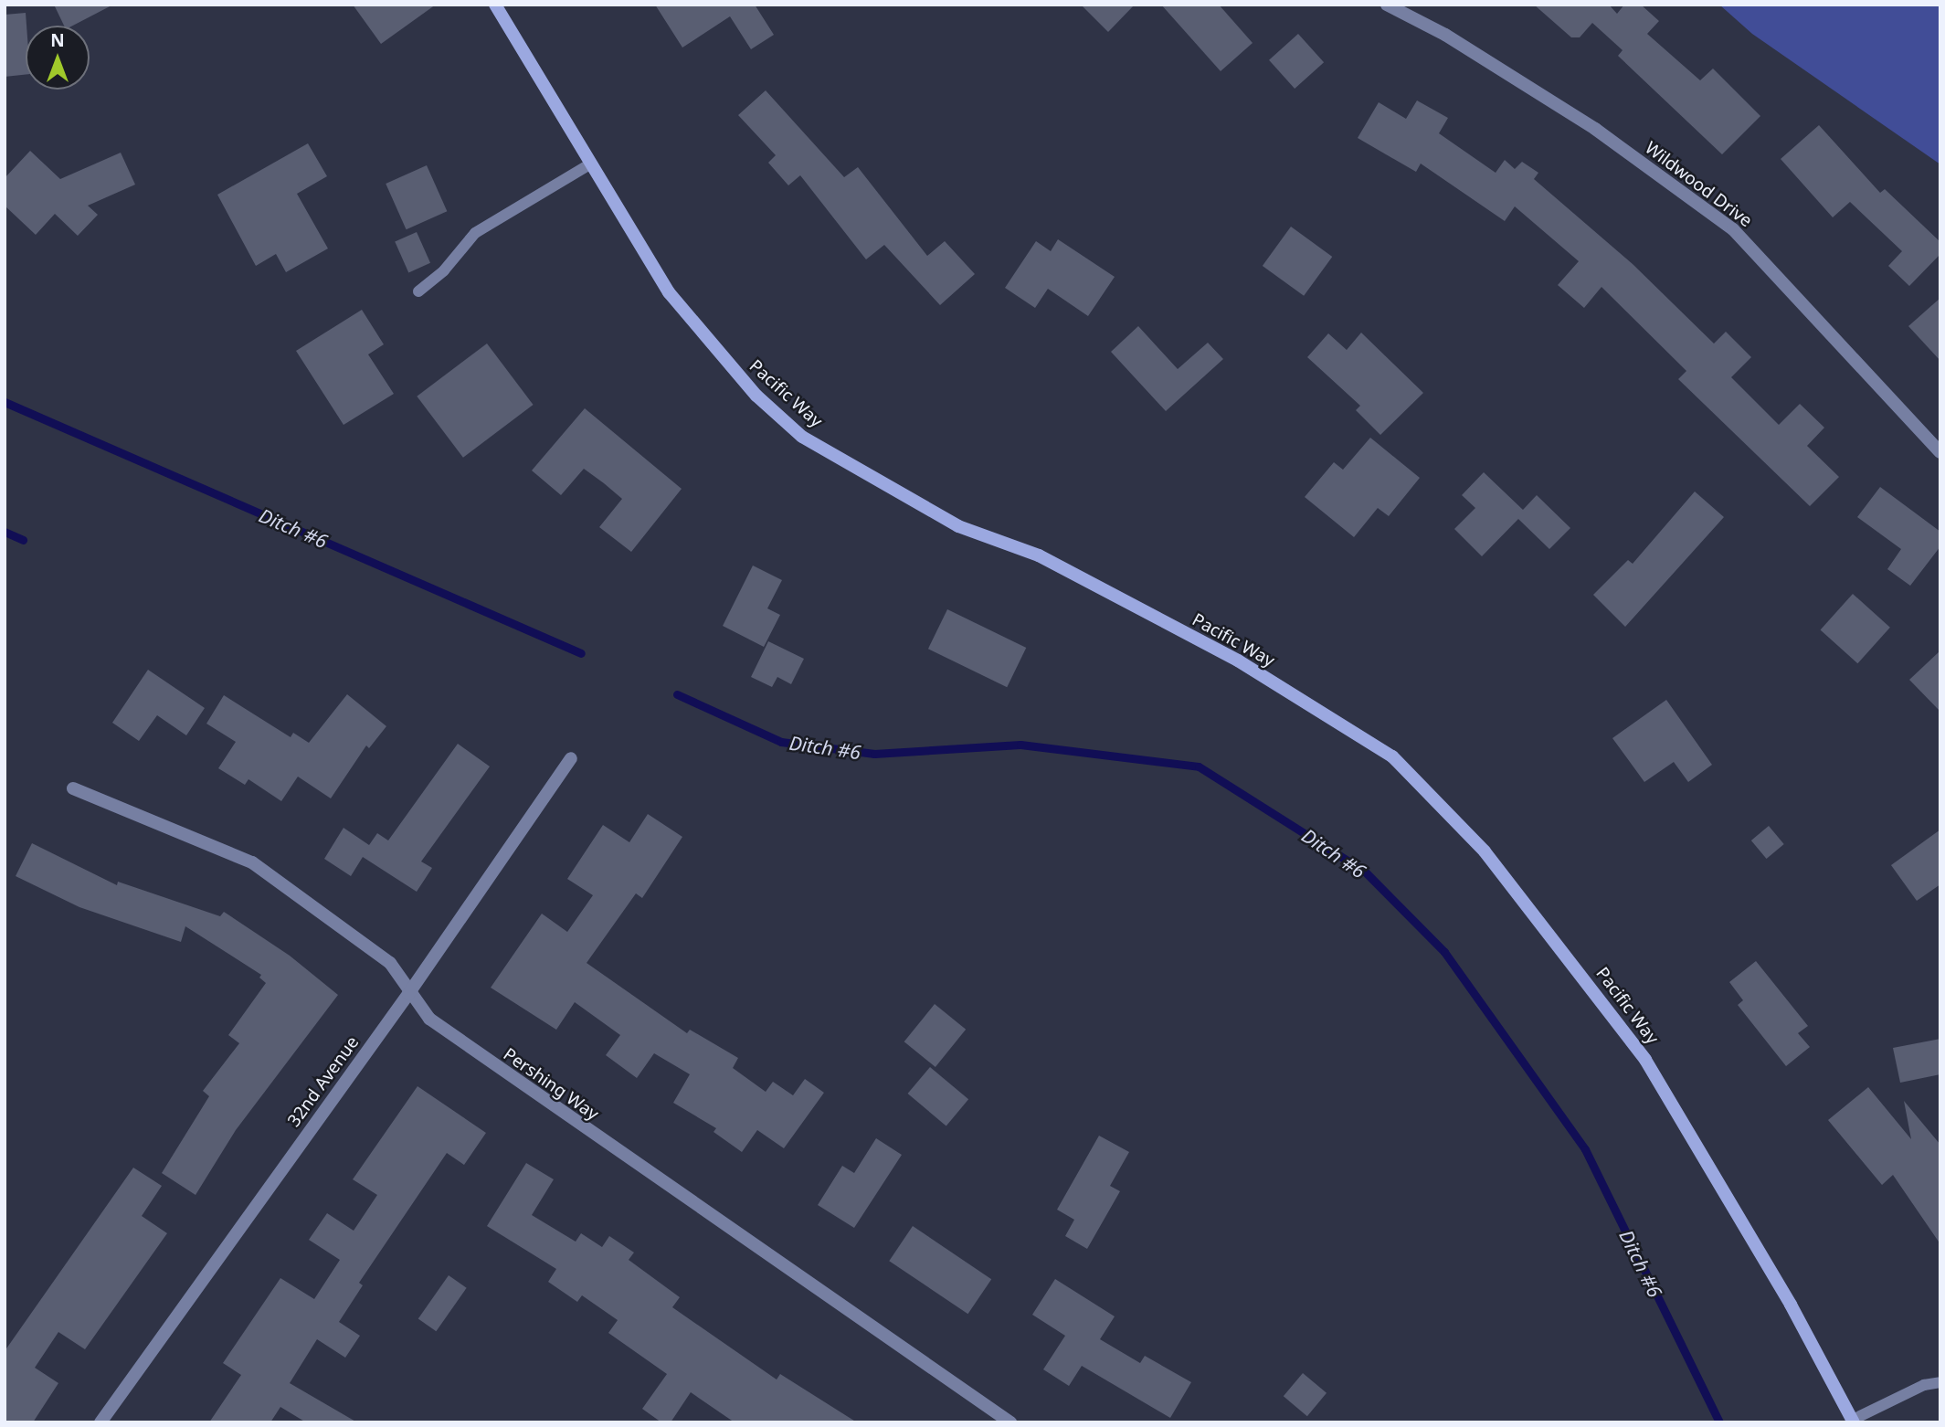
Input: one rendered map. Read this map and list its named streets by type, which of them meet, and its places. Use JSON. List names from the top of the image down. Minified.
{"streets":{"main road":["Pacific Way"],"street":["Wildwood Drive","32nd Avenue","Pershing Way"]},"crossings":[["32nd Avenue","Pershing Way"]],"water":["Ditch #6"],"north":"top"}
